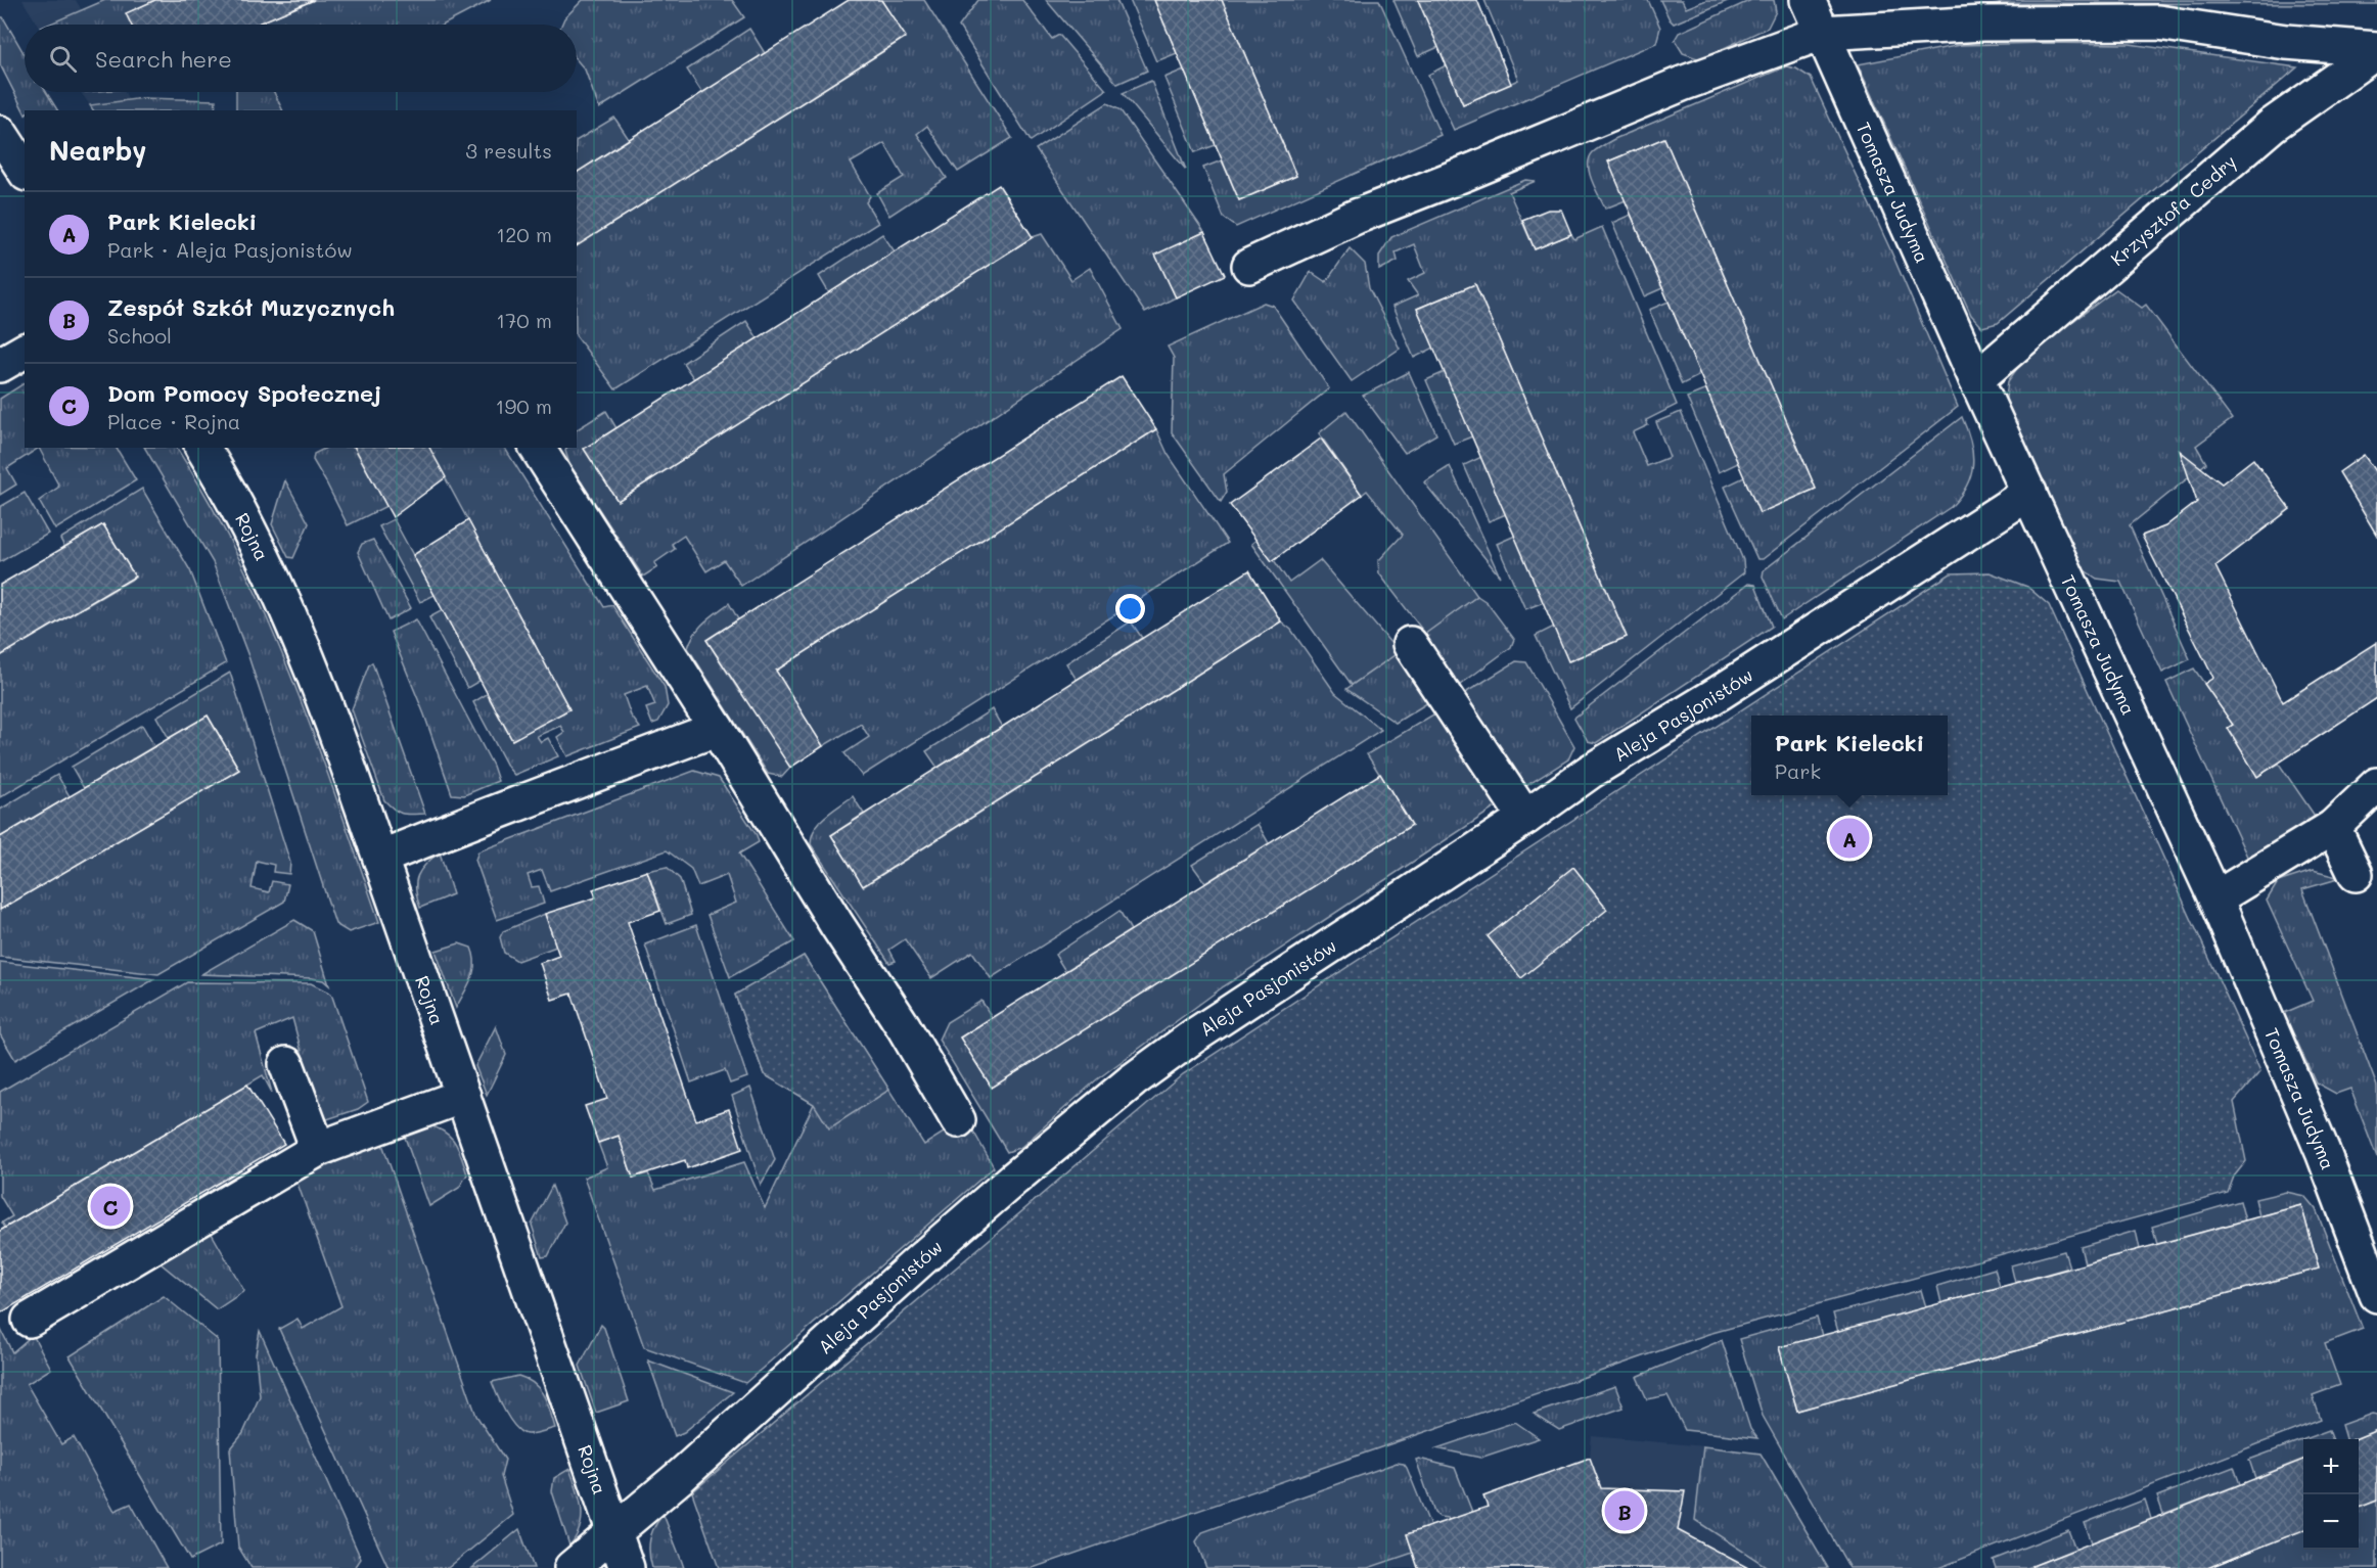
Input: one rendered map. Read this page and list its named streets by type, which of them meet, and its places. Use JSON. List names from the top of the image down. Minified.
{"streets":{"street":["Tomasza Judyma","Krzysztofa Cedry","Rojna","Aleja Pasjonistów"]},"crossings":[["Tomasza Judyma","Krzysztofa Cedry"],["Tomasza Judyma","Aleja Pasjonistów"],["Rojna","Aleja Pasjonistów"]],"page":{"search":"Search here","heading":["Nearby","3 results"],"list":[{"mark":"A","name":"Park Kielecki","note":"Park · Aleja Pasjonistów","value":"120 m"},{"mark":"B","name":"Zespół Szkół Muzycznych","note":"School","value":"170 m"},{"mark":"C","name":"Dom Pomocy Społecznej","note":"Place · Rojna","value":"190 m"}],"popup":["Park Kielecki","Park"],"pins":["A","C","B"],"map_buttons":["+","−"]}}
